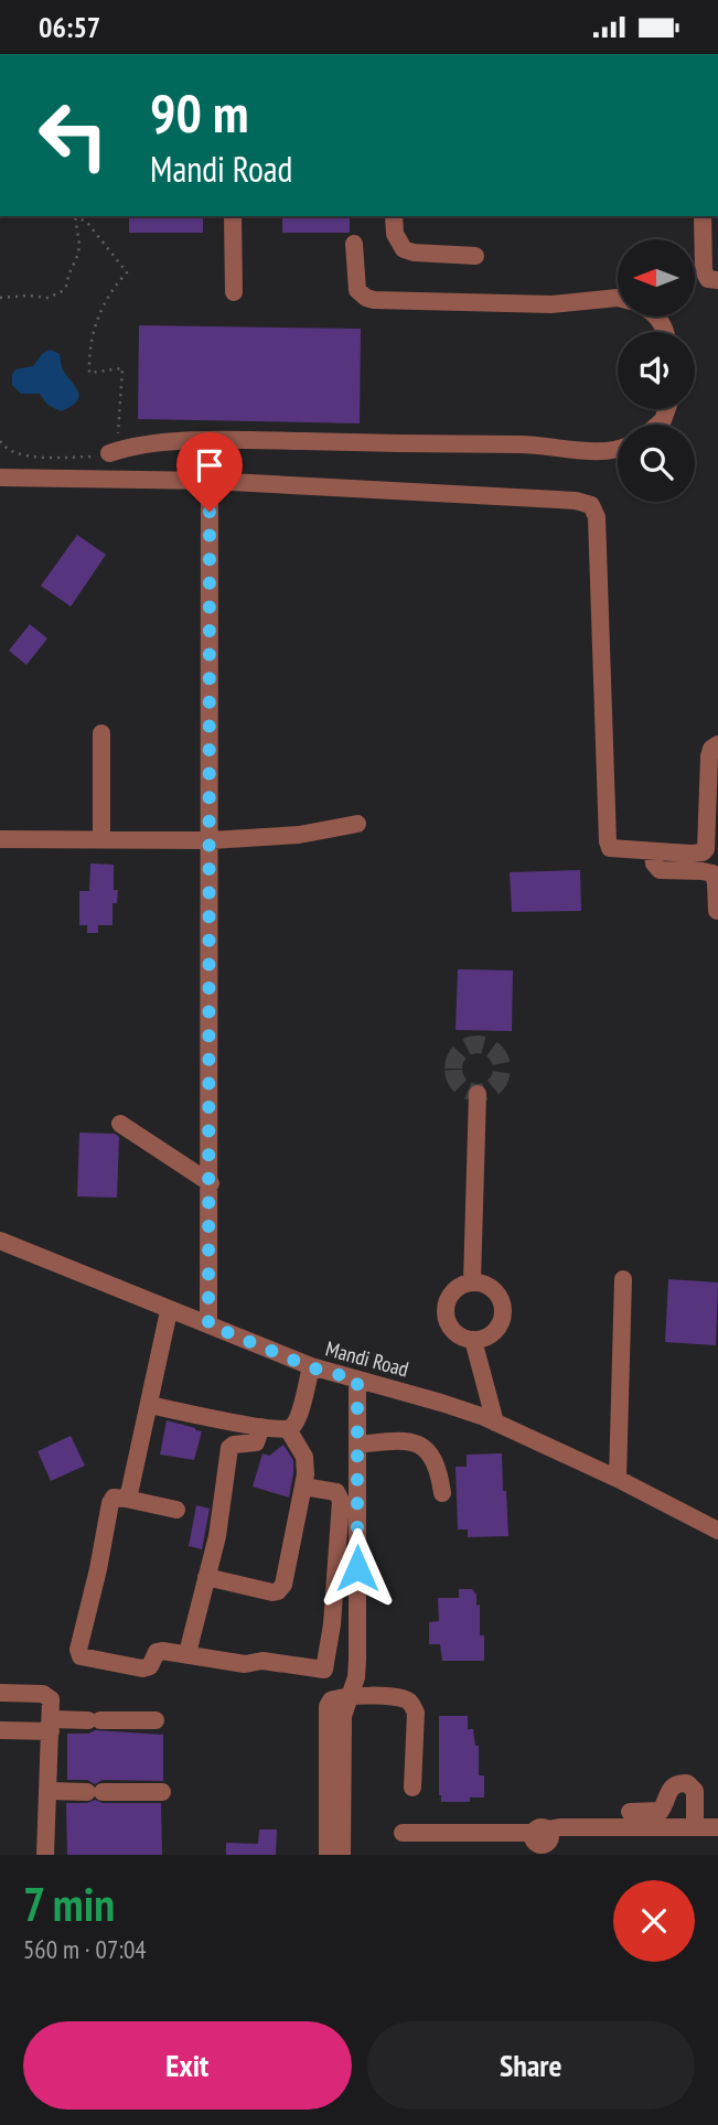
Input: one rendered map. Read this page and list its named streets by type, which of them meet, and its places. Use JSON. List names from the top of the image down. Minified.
{"streets":{"street":["Mandi Road"]},"north":"left","page":{"status":"06:57","turn":["90 m","Mandi Road"],"heading":["7 min","560 m · 07:04"],"buttons":["Exit","Share"]}}
